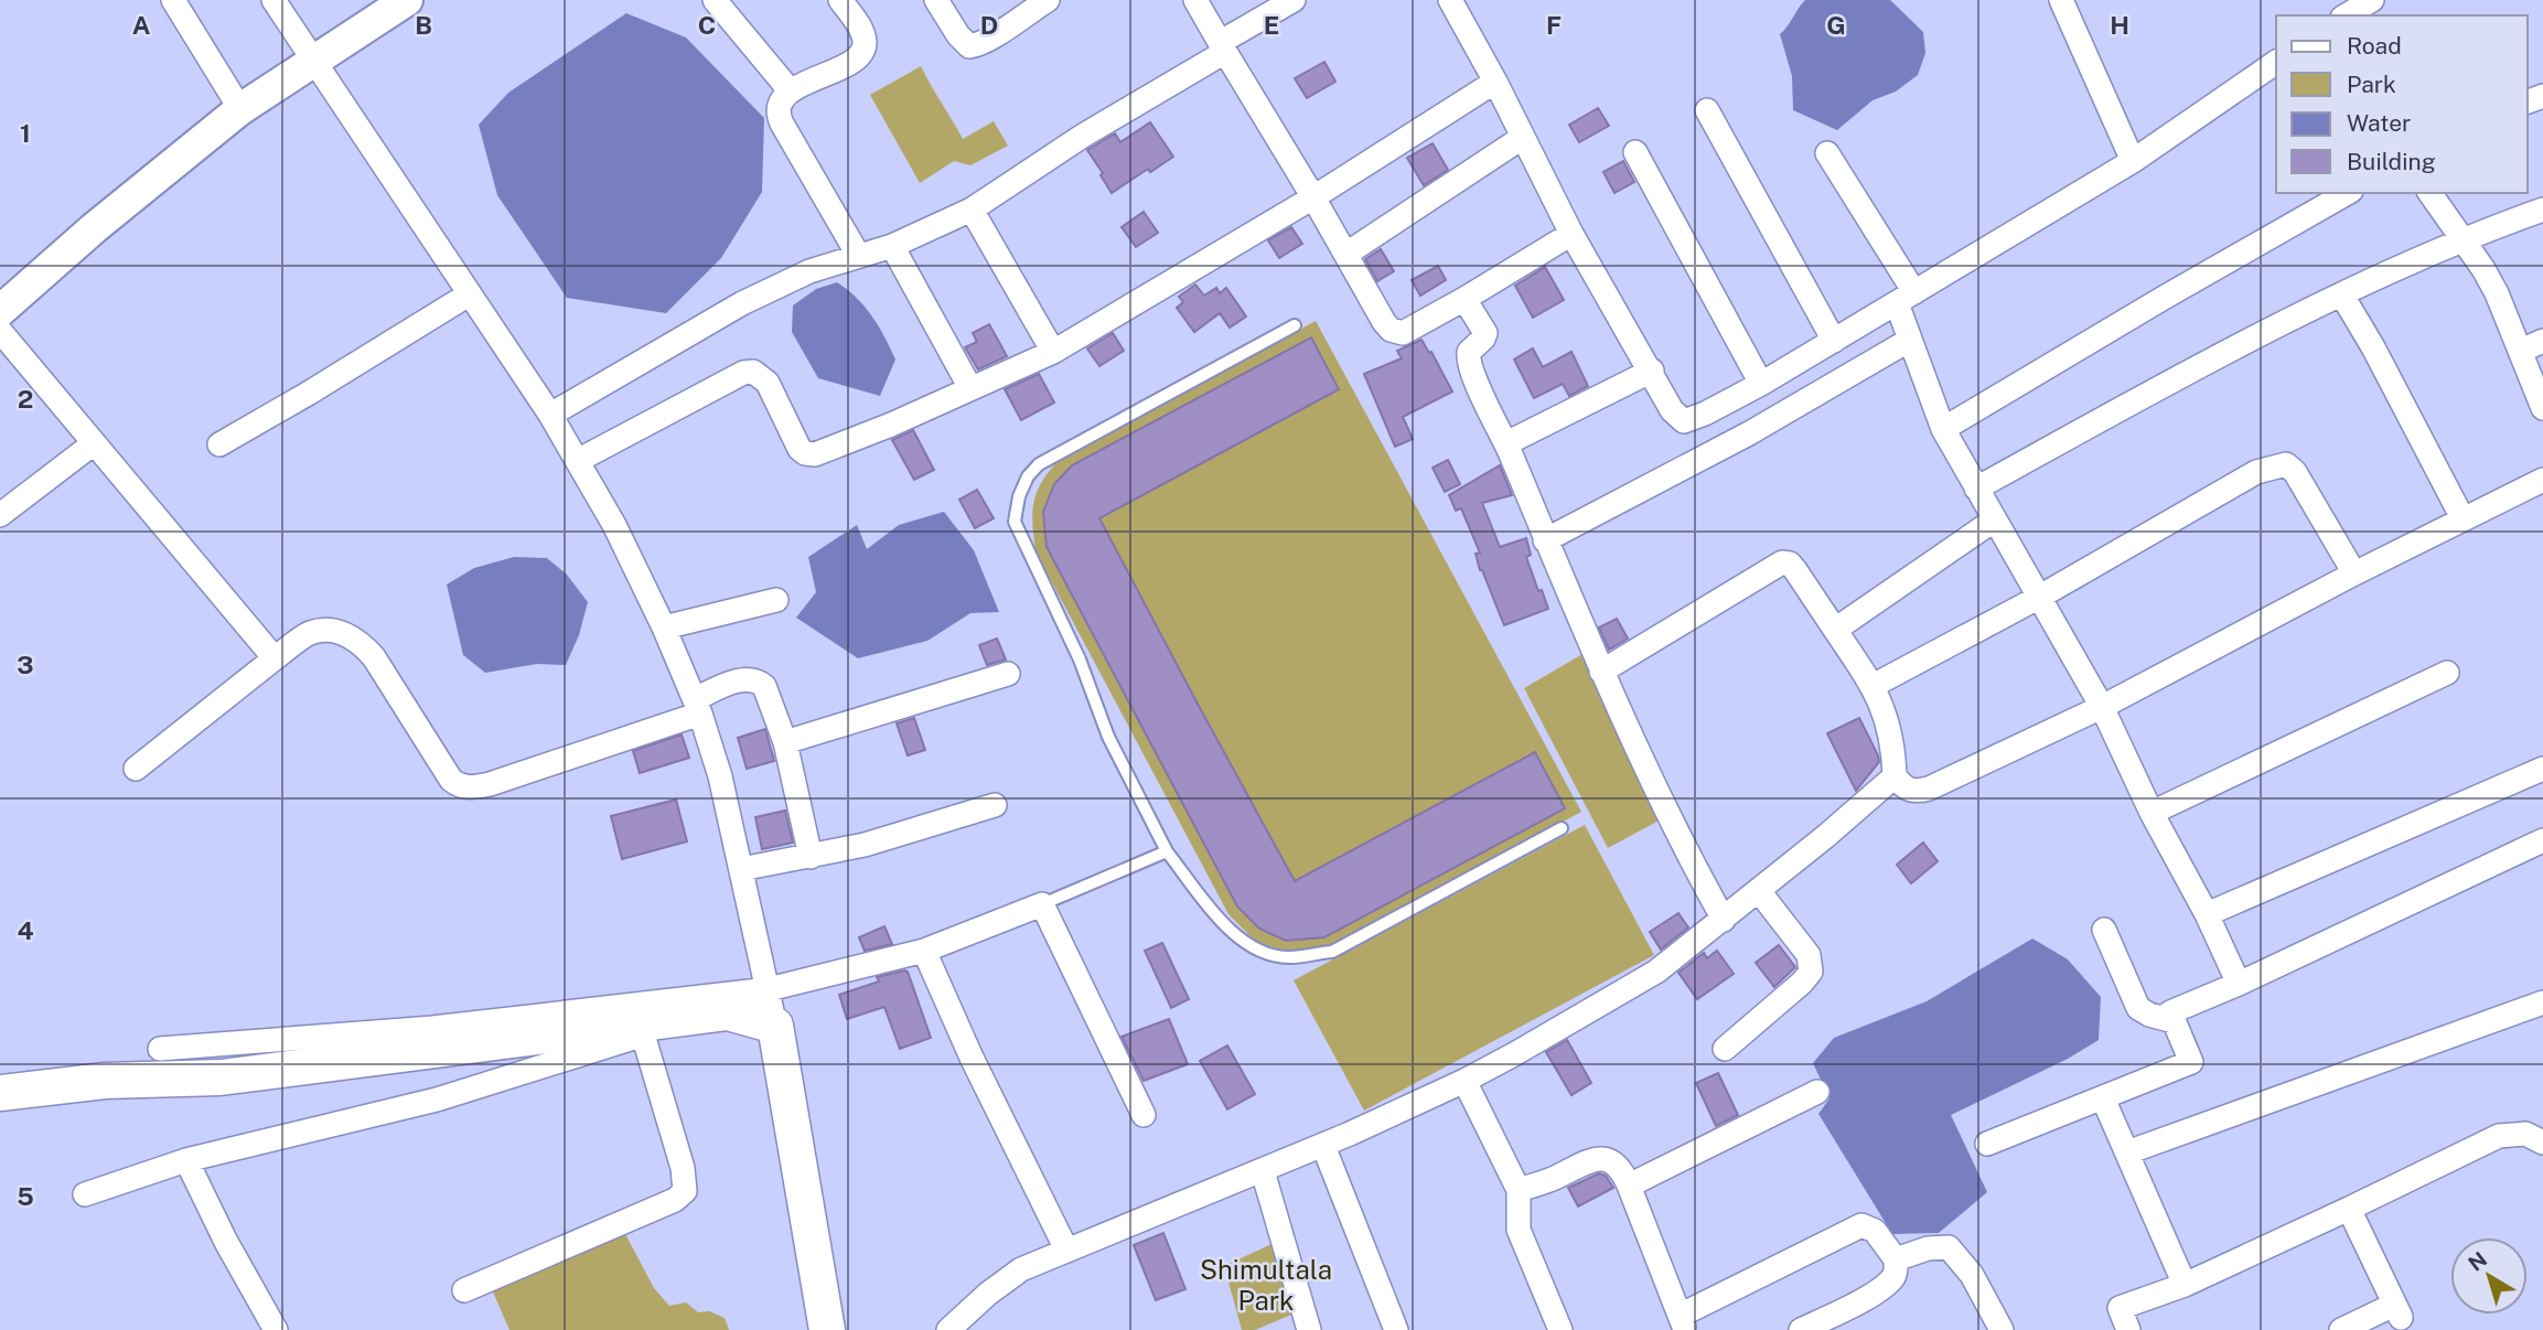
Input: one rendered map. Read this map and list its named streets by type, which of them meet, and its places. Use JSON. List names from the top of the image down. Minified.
{"parks":["Shimultala Park"],"legend":["Road","Park","Water","Building"],"north":"top left","grid":{"columns":["A","B","C","D","E","F","G","H"],"rows":["1","2","3","4","5"]}}
